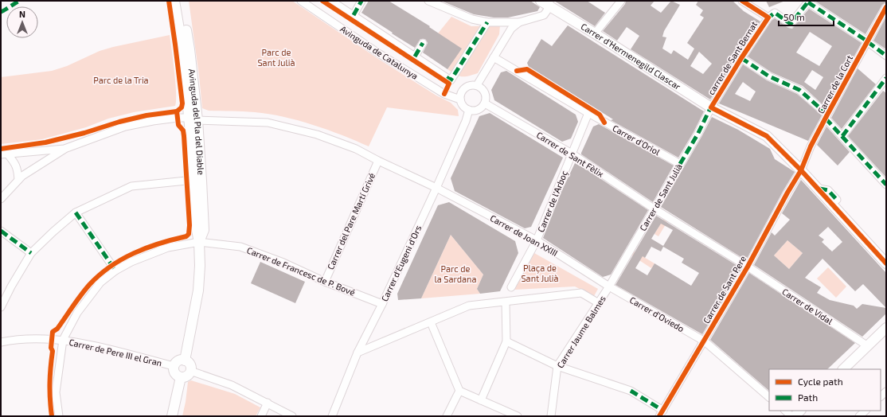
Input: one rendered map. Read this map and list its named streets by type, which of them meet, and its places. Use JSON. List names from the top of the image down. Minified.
{"streets":{"street":["Avinguda de Catalunya","Carrer d'Hermenegild Clascar","carrer de Sant Bernat","Carrer de la Cort","Avinguda del Pla del Diable","Carrer d'Oriol","Carrer de Sant Fèlix","Carrer de Sant Julià","Carrer de l'Arboç","Carrer del Pare Martí Grivé","Carrer de Joan XXIII","Carrer d'Eugeni d'Ors","Carrer de Francesc de P. Bové","Carrer de Sant Pere","Carrer de Vidal","Carrer d'Oviedo","Carrer Jaume Balmes","Carrer de Pere III el Gran"]},"crossings":[["Avinguda de Catalunya","Carrer de Sant Fèlix"],["Avinguda de Catalunya","Carrer d'Eugeni d'Ors"],["Carrer d'Hermenegild Clascar","carrer de Sant Bernat"],["Carrer d'Hermenegild Clascar","Carrer de la Cort"],["Carrer d'Hermenegild Clascar","Carrer de Sant Julià"],["Carrer d'Hermenegild Clascar","Carrer de Sant Pere"],["carrer de Sant Bernat","Carrer de Sant Julià"],["Carrer de la Cort","Carrer de Sant Pere"],["Avinguda del Pla del Diable","Carrer de Joan XXIII"],["Avinguda del Pla del Diable","Carrer de Francesc de P. Bové"],["Avinguda del Pla del Diable","Carrer de Pere III el Gran"],["Carrer d'Oriol","Carrer de Sant Julià"],["Carrer d'Oriol","Carrer de l'Arboç"],["Carrer de Sant Fèlix","Carrer de Sant Julià"],["Carrer de Sant Fèlix","Carrer de l'Arboç"],["Carrer de Sant Fèlix","Carrer d'Eugeni d'Ors"],["Carrer de Sant Fèlix","Carrer de Sant Pere"],["Carrer de Sant Fèlix","Carrer de Vidal"],["Carrer de Sant Julià","Carrer de Joan XXIII"],["Carrer de Sant Julià","Carrer d'Oviedo"],["Carrer de Sant Julià","Carrer Jaume Balmes"],["Carrer de l'Arboç","Carrer de Joan XXIII"],["Carrer del Pare Martí Grivé","Carrer de Joan XXIII"],["Carrer del Pare Martí Grivé","Carrer de Francesc de P. Bové"],["Carrer de Joan XXIII","Carrer d'Eugeni d'Ors"],["Carrer de Joan XXIII","Carrer d'Oviedo"],["Carrer de Joan XXIII","Carrer Jaume Balmes"],["Carrer d'Eugeni d'Ors","Carrer de Francesc de P. Bové"],["Carrer de Francesc de P. Bové","Carrer de Pere III el Gran"],["Carrer de Sant Pere","Carrer de Vidal"],["Carrer de Sant Pere","Carrer d'Oviedo"],["Carrer d'Oviedo","Carrer Jaume Balmes"]],"parks":["Parc de Sant Julià","Parc de la Tria","Plaça de Sant Julià","Parc de la Sardana"],"legend":["Cycle path","Path"],"scale_bar":"50 m","north":"top"}
